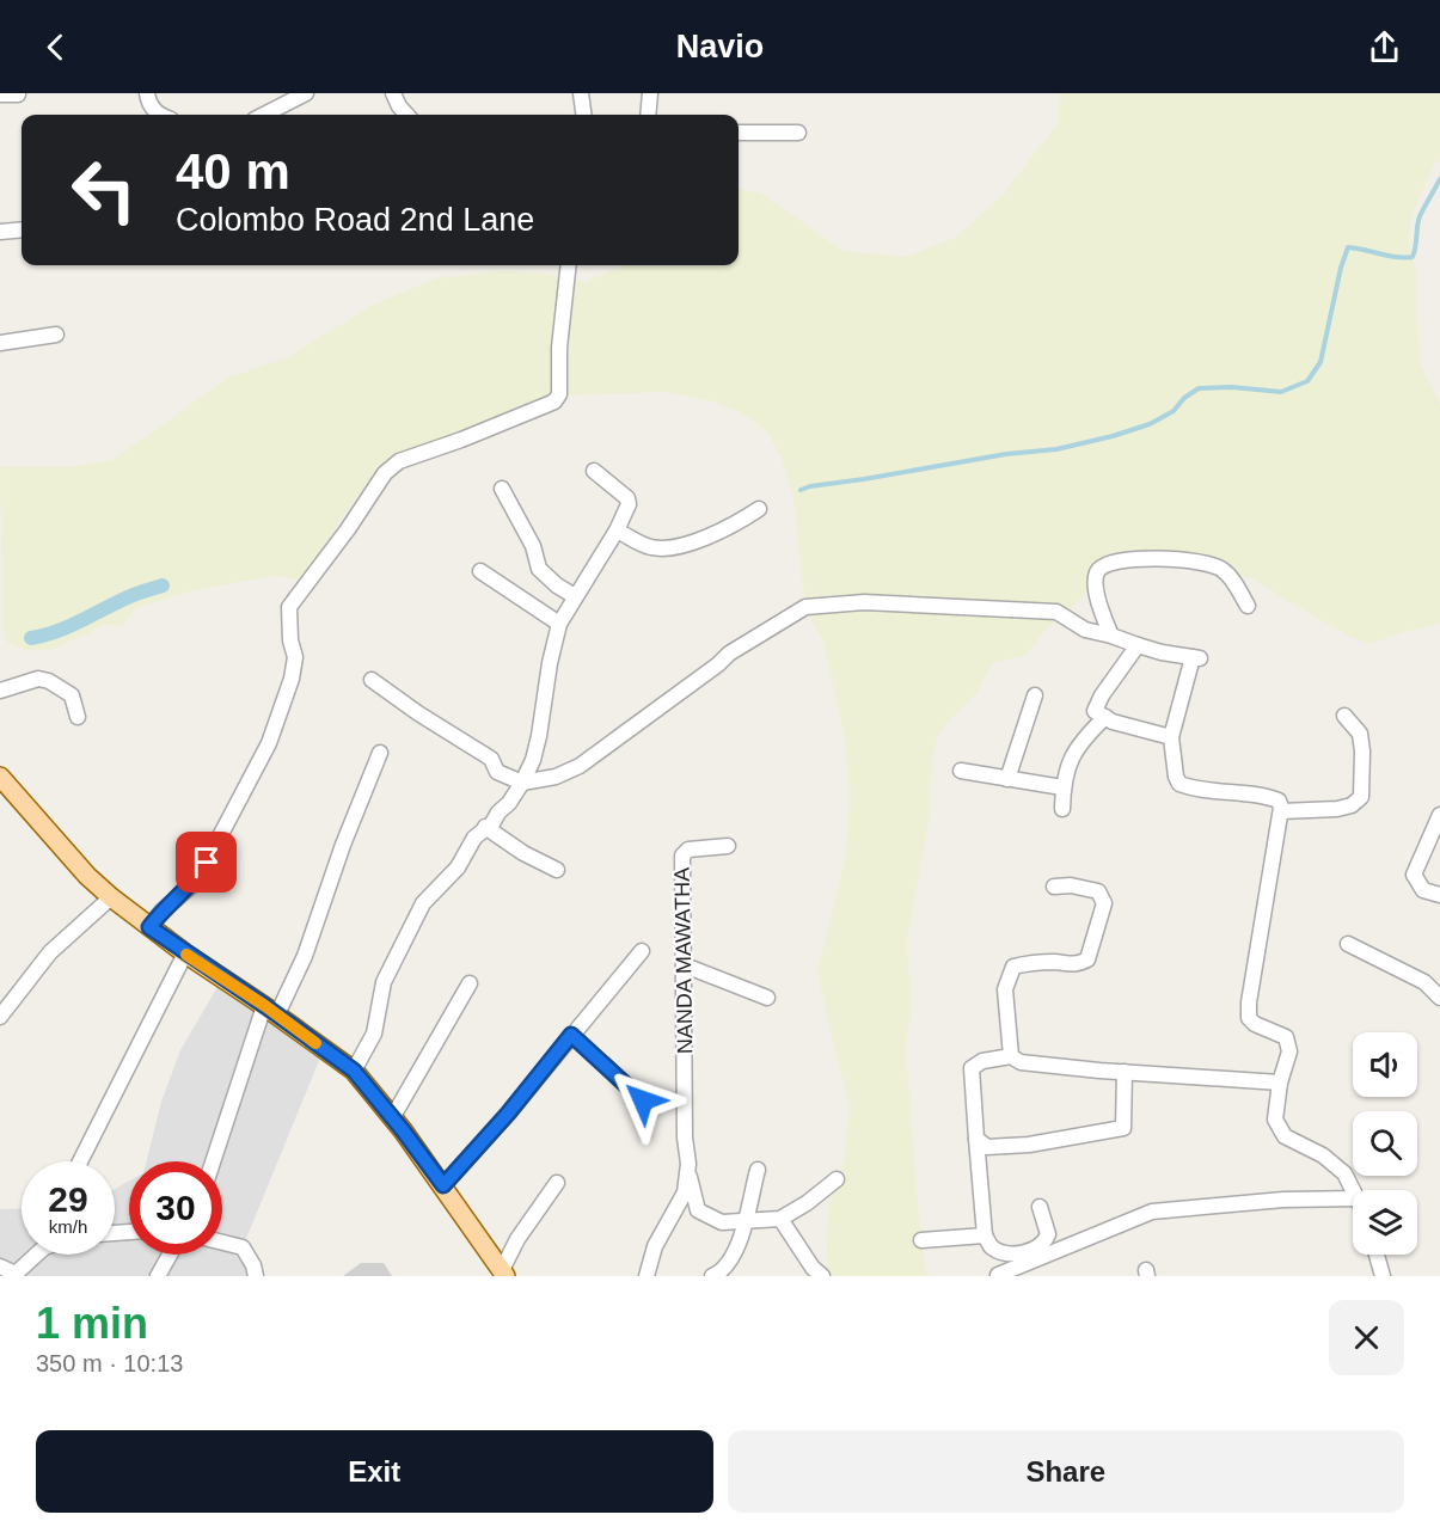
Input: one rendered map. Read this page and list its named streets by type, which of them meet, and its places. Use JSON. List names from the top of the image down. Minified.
{"streets":{"street":["NANDA MAWATHA"]},"page":{"header":"Navio","turn":["40 m","Colombo Road 2nd Lane"],"speed":"29 km/h","limit":"30","heading":["1 min","350 m · 10:13"],"buttons":["Exit","Share"]}}
